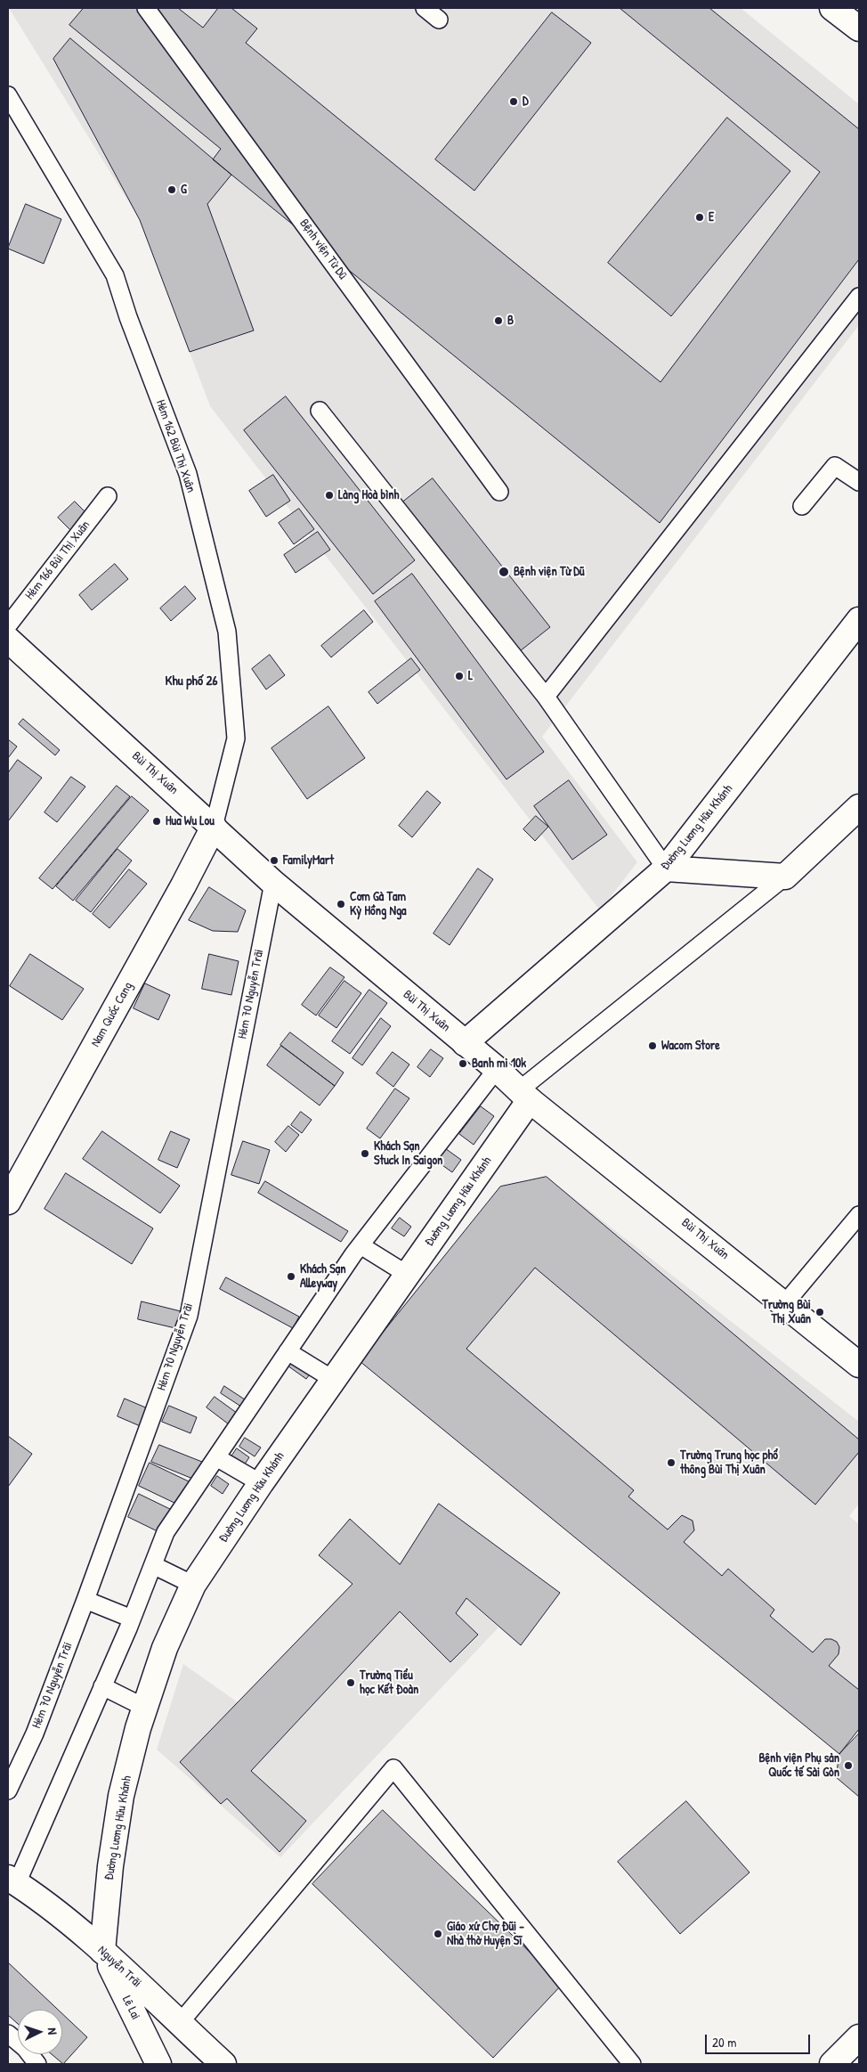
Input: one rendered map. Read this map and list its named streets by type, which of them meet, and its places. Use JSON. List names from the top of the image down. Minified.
{"streets":{"street":["Bùi Thị Xuân","Đường Lương Hữu Khánh","Nam Quốc Cang","Nguyễn Trãi","Lê Lai"],"lane":["Bệnh viện Từ Dũ","Hẻm 162 Bùi Thị Xuân","Hẻm 166 Bùi Thị Xuân","Hẻm 70 Nguyễn Trãi"]},"crossings":[["Hẻm 162 Bùi Thị Xuân","Bùi Thị Xuân"],["Hẻm 162 Bùi Thị Xuân","Nam Quốc Cang"],["Bùi Thị Xuân","Đường Lương Hữu Khánh"],["Bùi Thị Xuân","Hẻm 70 Nguyễn Trãi"],["Bùi Thị Xuân","Nam Quốc Cang"],["Đường Lương Hữu Khánh","Nguyễn Trãi"],["Đường Lương Hữu Khánh","Lê Lai"],["Nguyễn Trãi","Lê Lai"]],"districts":["Khu phố 26"],"places":["D","G","E","B","Làng Hoà bình","Bệnh viện Từ Dũ","L","Hua Wu Lou","FamilyMart","Cơm Gà Tam Kỳ Hồng Nga","Wacom Store","Banh mi 10k","Khách Sạn Stuck In Saigon","Khách Sạn Alleyway","Trường Bùi Thị Xuân","Trường Trung học phổ thông Bùi Thị Xuân","Trường Tiểu học Kết Đoàn","Bệnh viện Phụ sản Quốc tế Sài Gòn","Giáo xứ Chợ Đũi - Nhà thờ Huyện Sĩ"],"scale_bar":"20 m","north":"right"}
